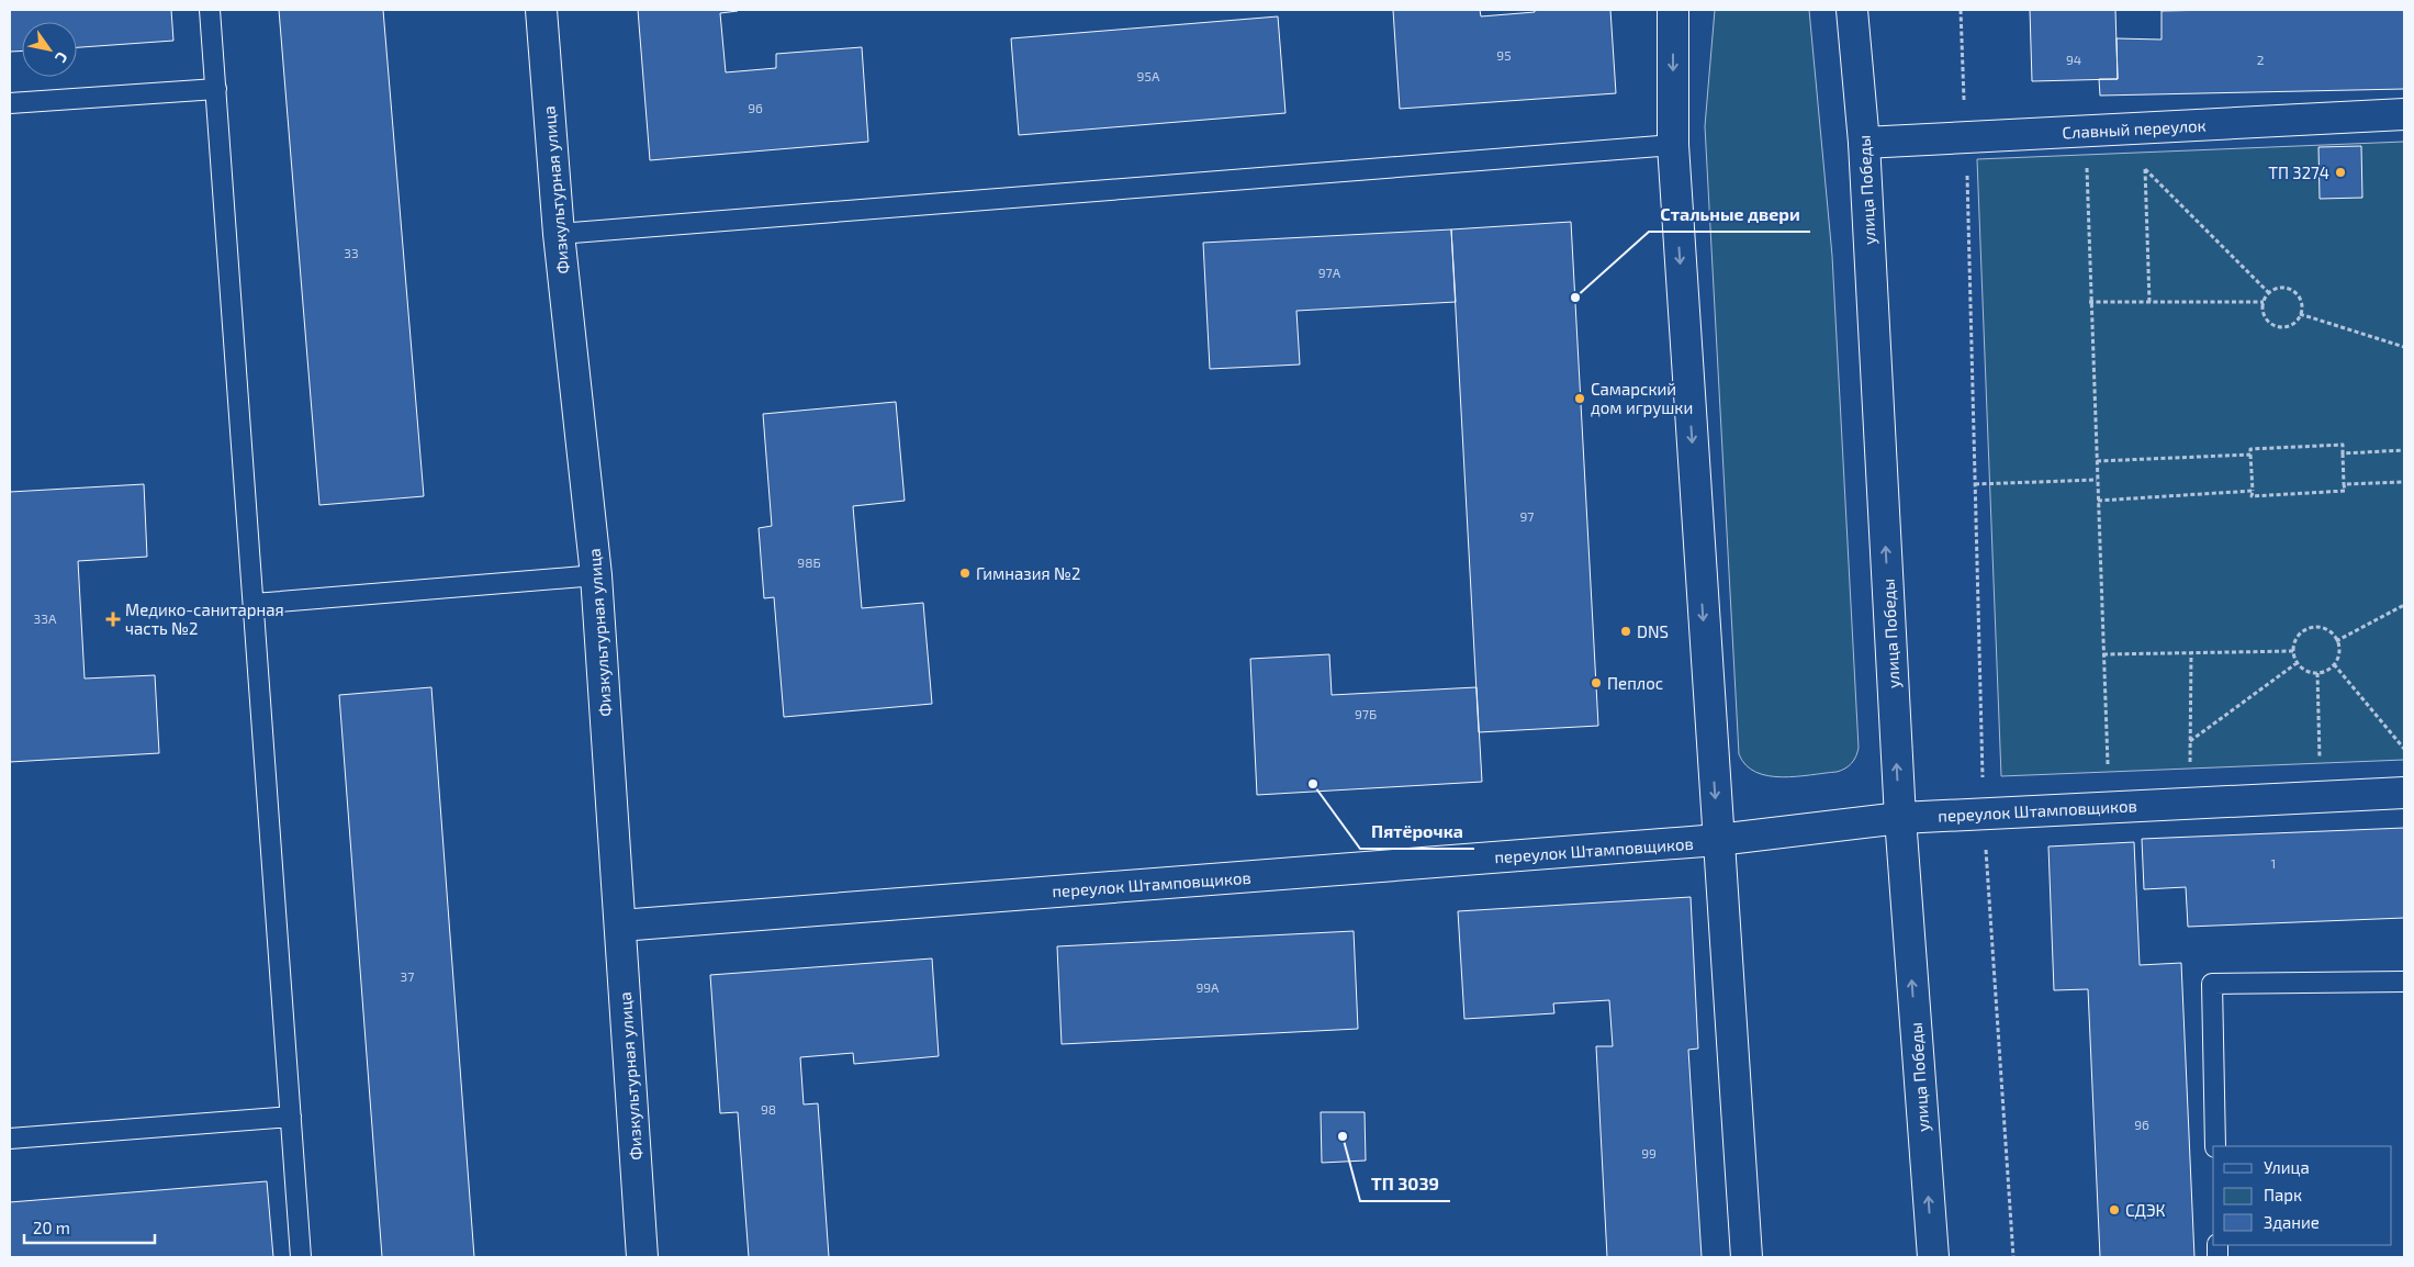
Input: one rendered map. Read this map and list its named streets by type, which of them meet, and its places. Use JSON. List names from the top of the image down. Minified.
{"streets":{"street":["Славный переулок","Физкультурная улица","улица Победы","переулок Штамповщиков"]},"crossings":[["Славный переулок","улица Победы"],["Физкультурная улица","переулок Штамповщиков"],["улица Победы","переулок Штамповщиков"]],"places":{"other":["ТП 3274","Стальные двери","Самарский дом игрушки","Гимназия №2","DNS","Пеплос","Пятёрочка","ТП 3039","СДЭК"],"health":["Медико-санитарная часть №2"]},"house_numbers":["95","94","2","95А","96","33","97А","97","98Б","33А","97Б","1","37","99А","98","96","99"],"legend":["Улица","Парк","Здание"],"scale_bar":"20 m","north":"bottom right"}
